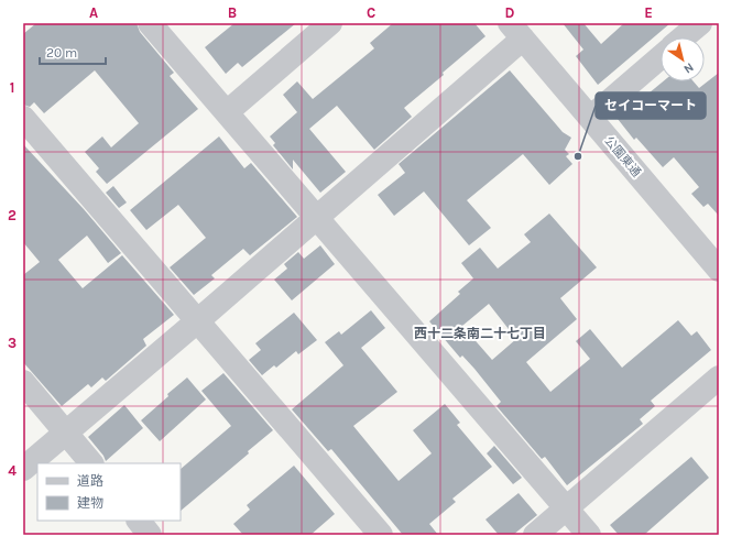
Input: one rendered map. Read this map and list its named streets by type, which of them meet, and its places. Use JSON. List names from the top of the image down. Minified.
{"streets":{"street":["公園東通"]},"districts":["西十二条南二十七丁目"],"places":["セイコーマート"],"legend":["道路","建物"],"scale_bar":"20 m","north":"bottom right","grid":{"columns":["A","B","C","D","E"],"rows":["1","2","3","4"]}}
